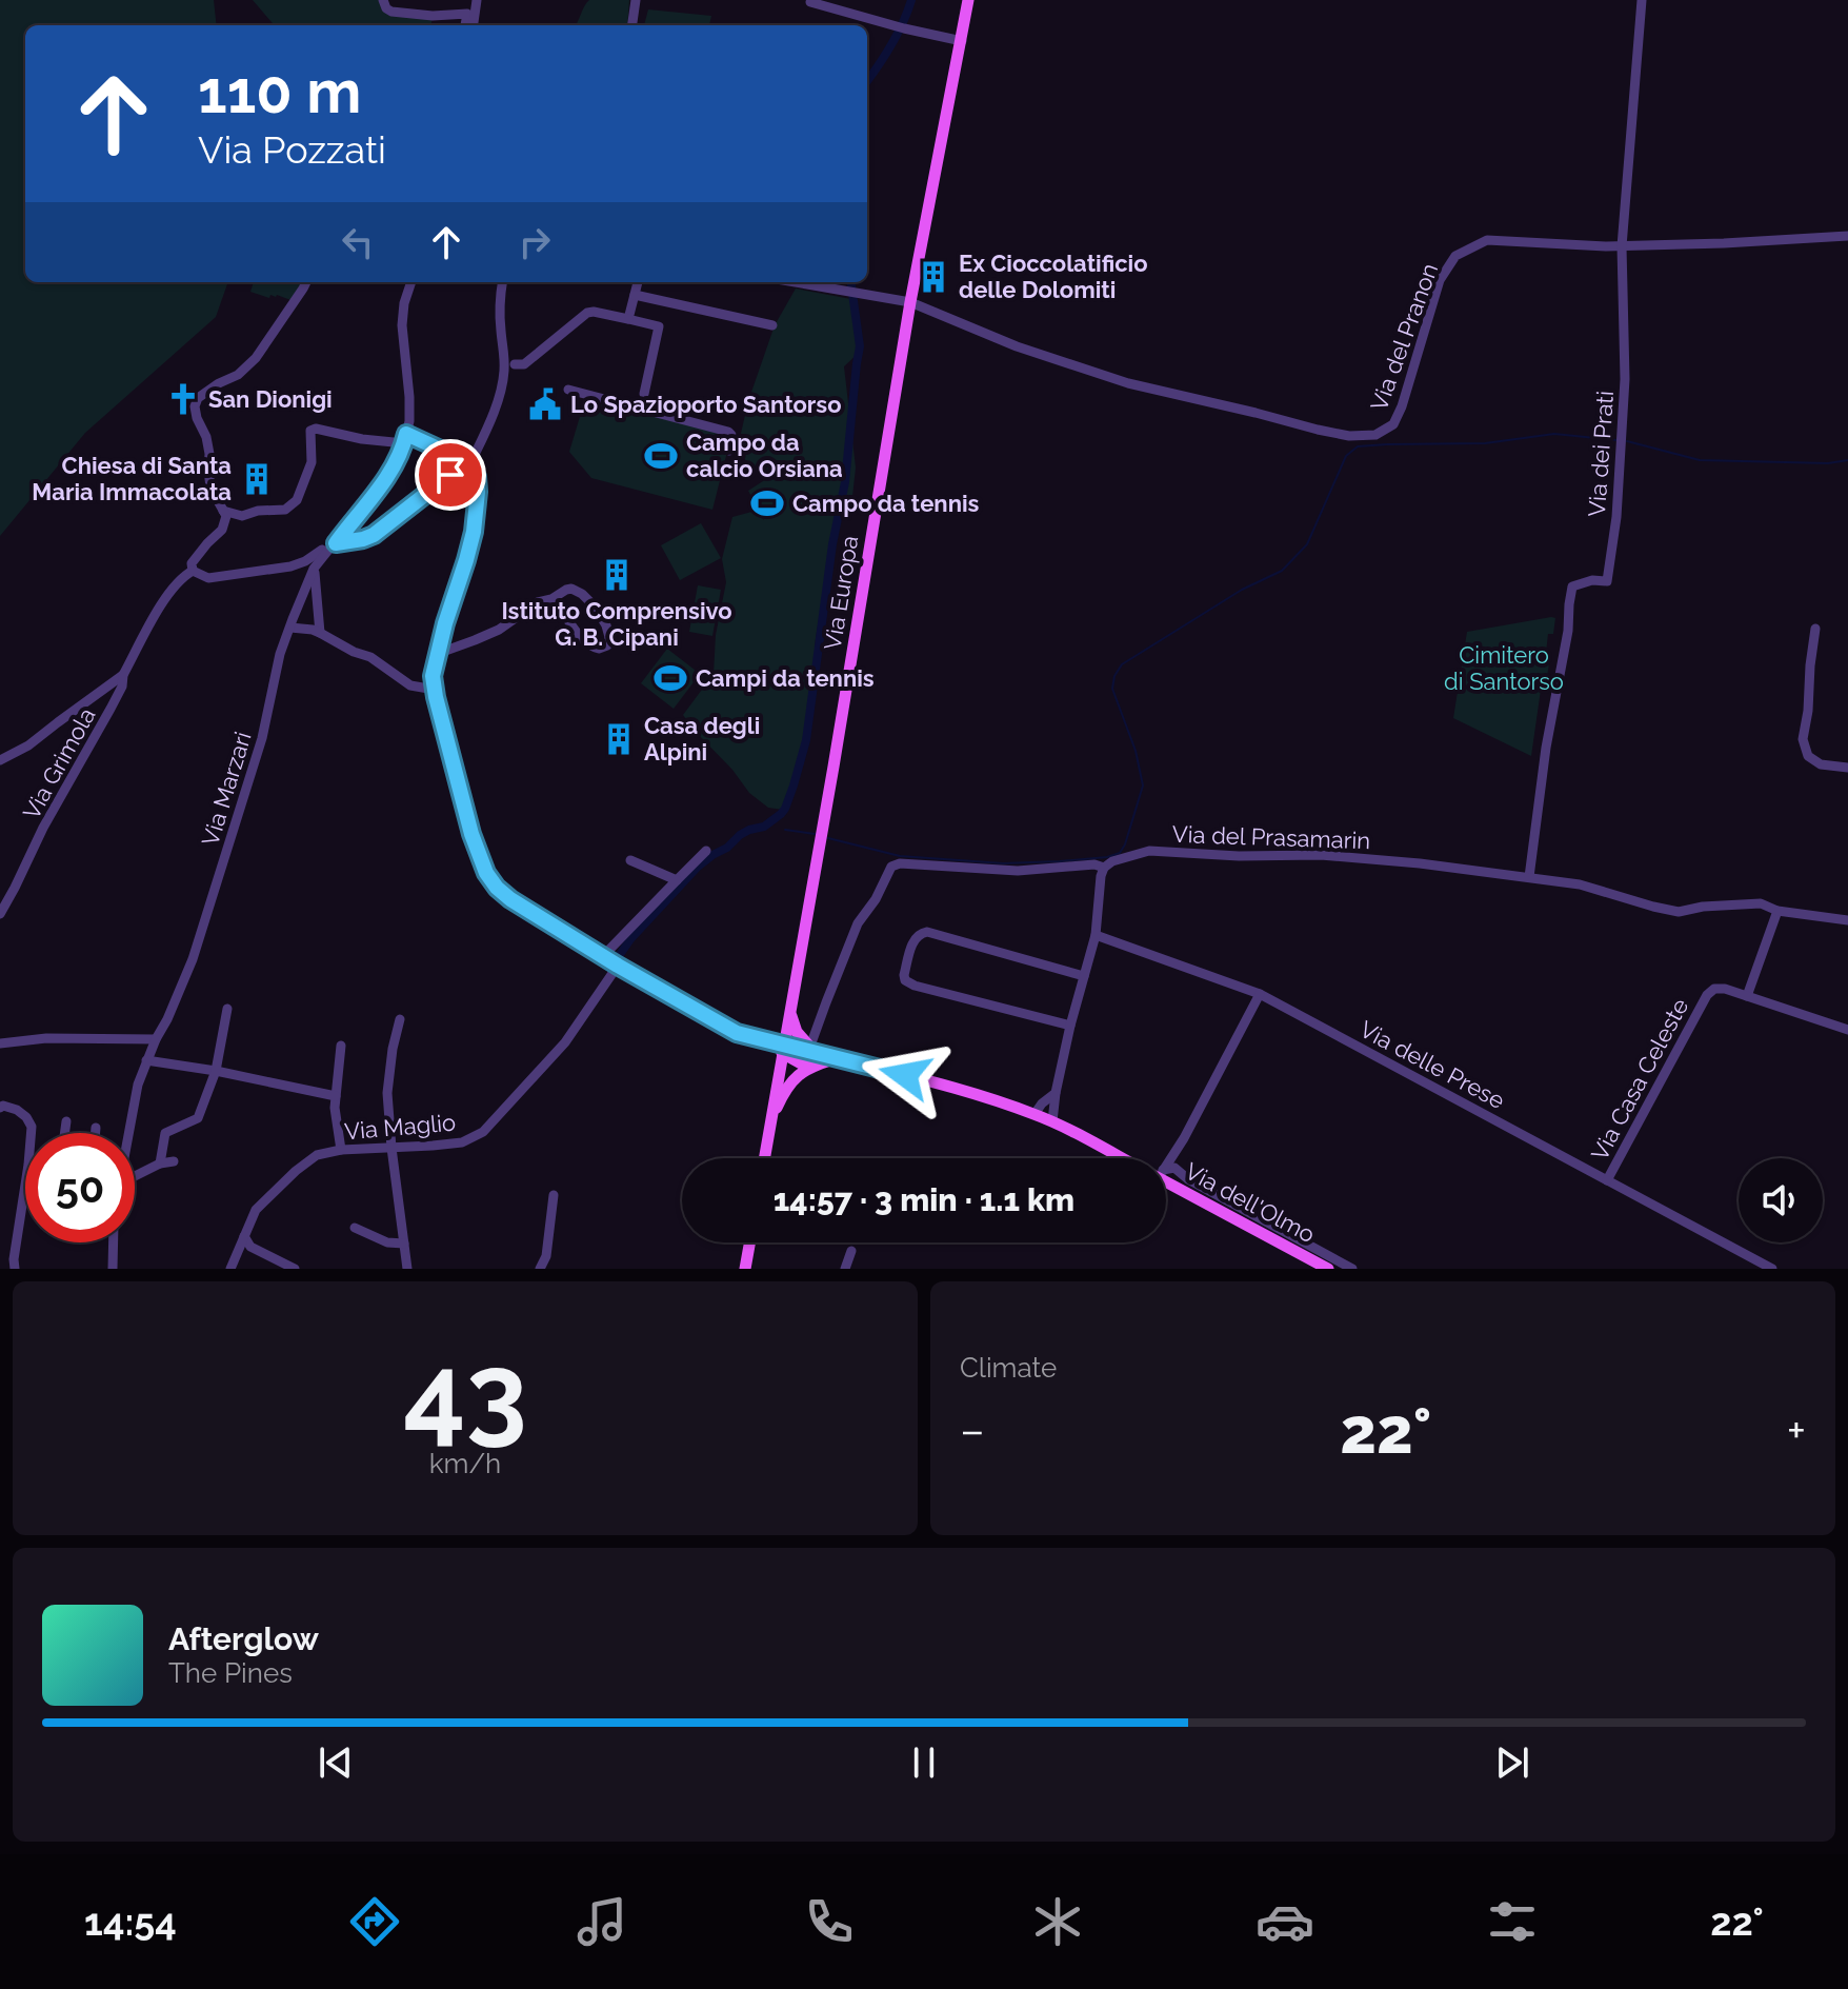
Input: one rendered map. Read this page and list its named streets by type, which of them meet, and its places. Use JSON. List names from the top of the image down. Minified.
{"streets":{"main road":["Via Europa","Via dell'Olmo"],"street":["Via del Pranon","Via dei Prati","Via Grimola","Via Marzari","Via del Prasamarin","Via delle Prese","Via Casa Celeste","Via Maglio"]},"crossings":[["Via del Pranon","Via dei Prati"],["Via del Pranon","Via Europa"],["Via dei Prati","Via del Prasamarin"],["Via del Prasamarin","Via dell'Olmo"],["Via delle Prese","Via Casa Celeste"]],"parks":["Cimitero di Santorso"],"places":{"building":["Ex Cioccolatificio delle Dolomiti","Chiesa di Santa Maria Immacolata","Istituto Comprensivo G. B. Cipani","Casa degli Alpini"],"church":["San Dionigi"],"public building":["Lo Spazioporto Santorso"],"sports":["Campo da calcio Orsiana","Campo da tennis","Campi da tennis"]},"page":{"turn":["110 m","Via Pozzati"],"limit":"50","trip":"14:57 · 3 min · 1.1 km","tile":[["43","km/h"],"Climate"],"heat":["−","22°","+"],"song":["Afterglow","The Pines"],"tabs":["14:54","22°"]}}
